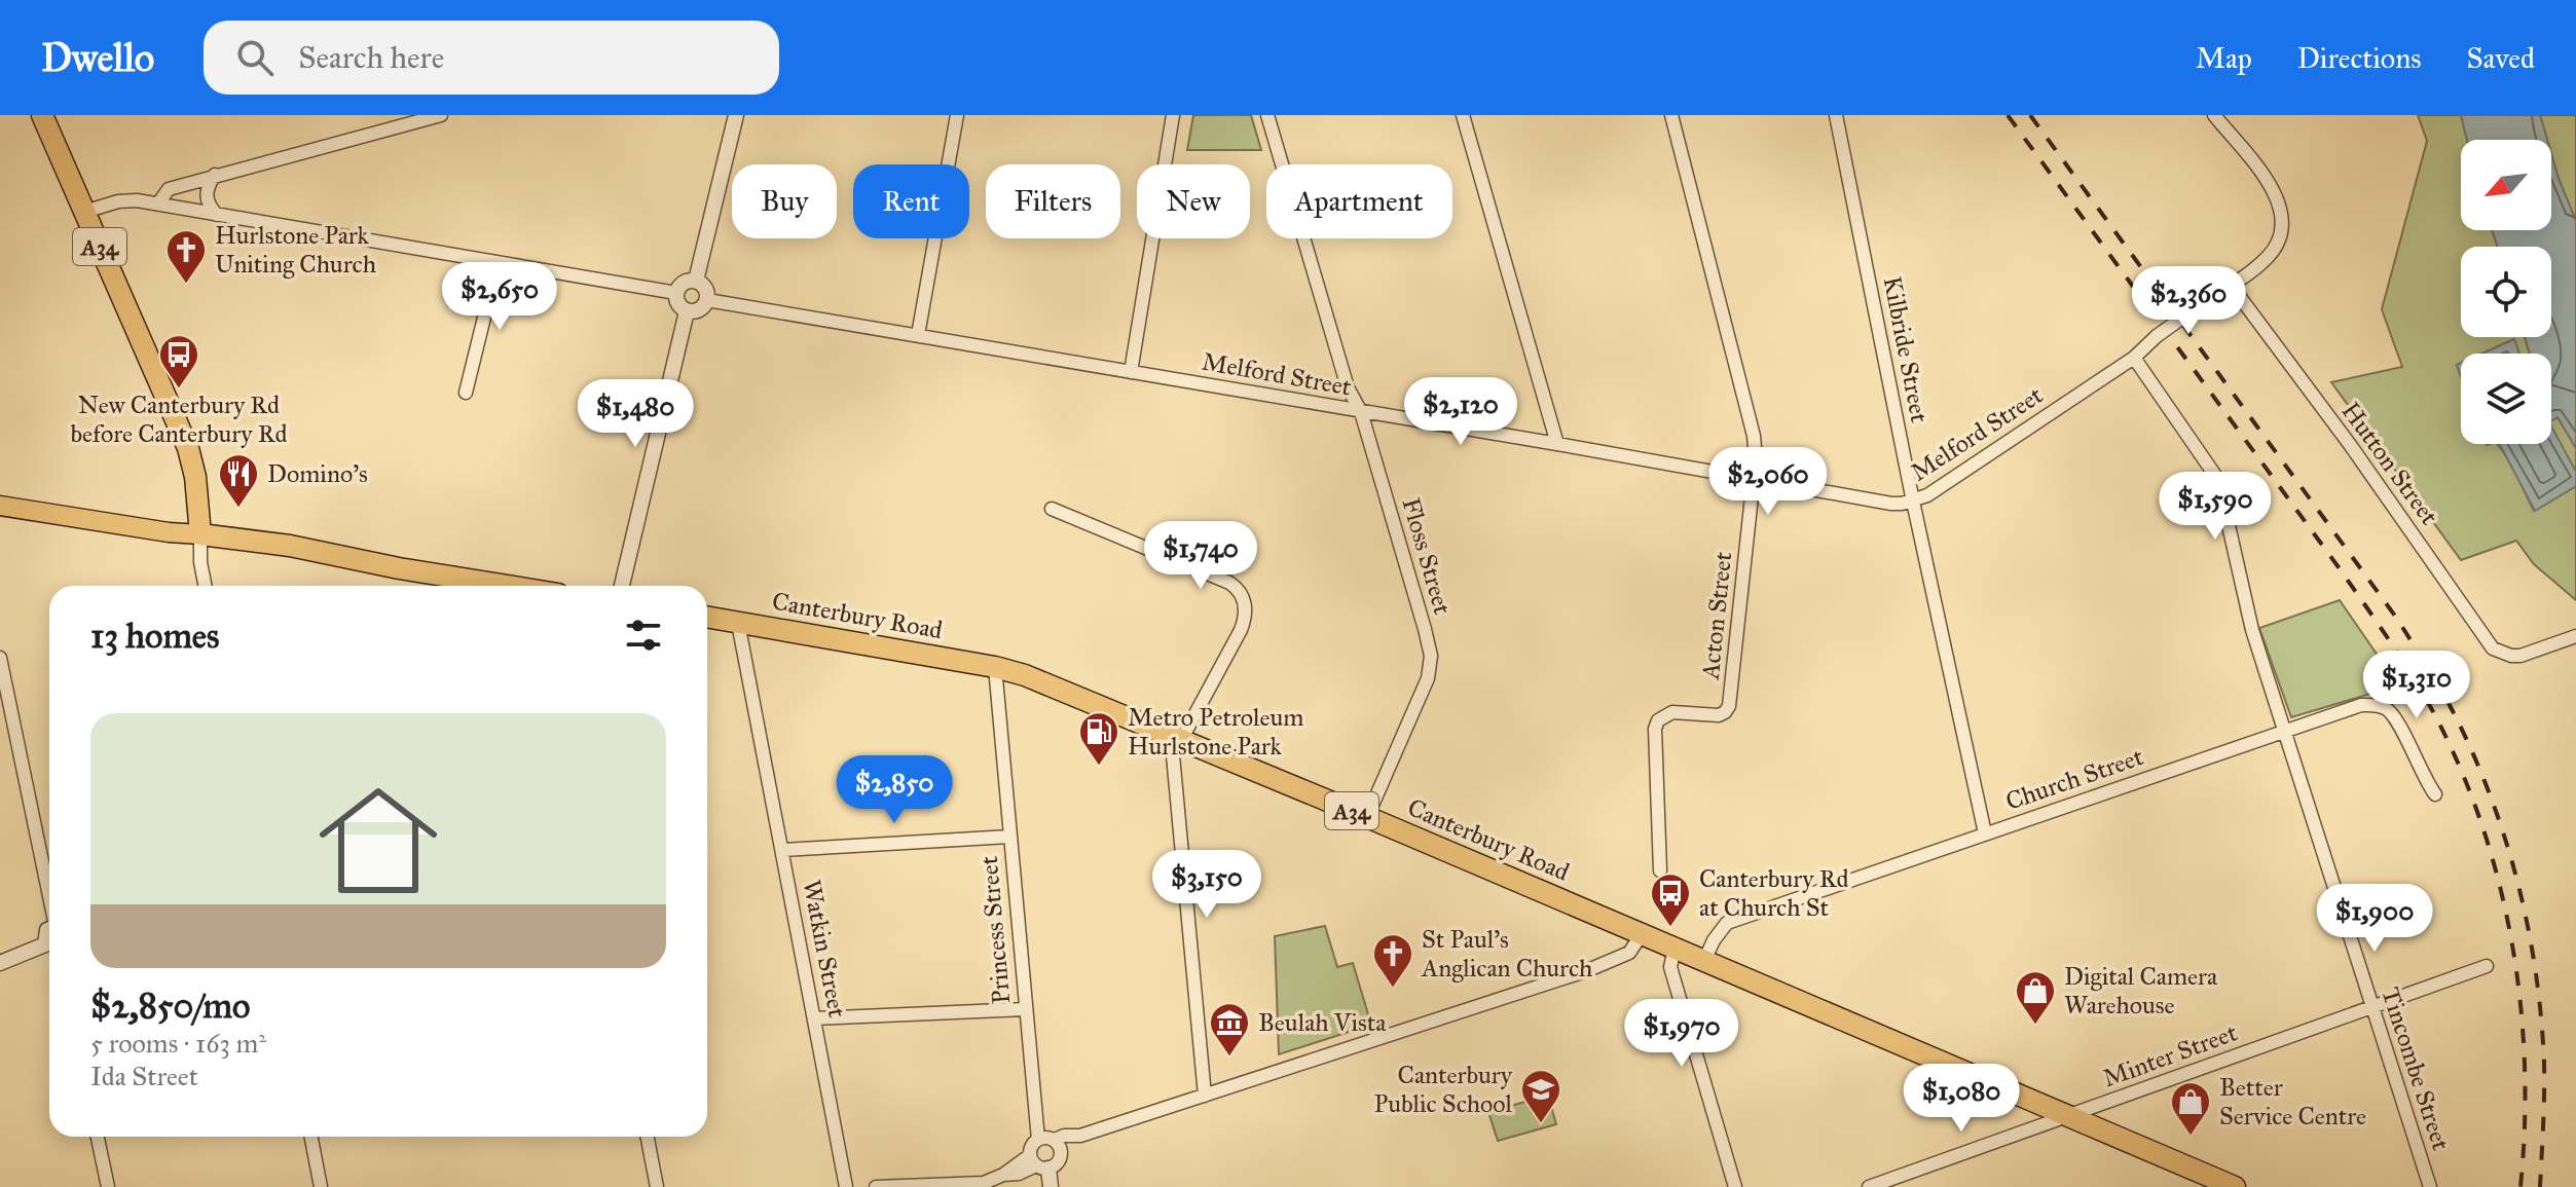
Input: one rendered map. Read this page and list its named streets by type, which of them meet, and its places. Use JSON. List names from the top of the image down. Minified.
{"streets":{"highway":["A34","Canterbury Road"],"street":["Kilbride Street","Melford Street","Hutton Street","Floss Street","Acton Street","Church Street","Princess Street","Watkin Street","Minter Street","Tincombe Street"]},"crossings":[["Kilbride Street","Melford Street"],["Kilbride Street","Church Street"],["Melford Street","Hutton Street"],["Melford Street","Floss Street"],["Melford Street","Acton Street"],["Melford Street","Tincombe Street"],["Floss Street","Canterbury Road"],["Canterbury Road","Church Street"],["Canterbury Road","Princess Street"],["Canterbury Road","Watkin Street"],["Canterbury Road","Minter Street"],["Church Street","Tincombe Street"],["Minter Street","Tincombe Street"]],"places":{"church":["Hurlstone Park Uniting Church","St Paul's Anglican Church"],"bus stop":["New Canterbury Rd before Canterbury Rd","Canterbury Rd at Church St"],"restaurant":["Domino's"],"fuel station":["Metro Petroleum Hurlstone Park"],"shop":["Digital Camera Warehouse","Better Service Centre"],"museum":["Beulah Vista"],"school or university":["Canterbury Public School"]},"north":"bottom left","page":{"header":"Dwello","search":"Search here","nav":["Map","Directions","Saved"],"chip":["Buy","Rent","Filters","New","Apartment"],"price":["$2,650","$2,360","$2,120","$1,480","$2,060","$1,590","$1,740","$1,310","$2,850","$3,150","$1,900","$1,970","$1,080"],"heading":"13 homes","list":[{"name":"$2,850/mo","note":"5 rooms · 163 m² · Ida Street"}]}}
